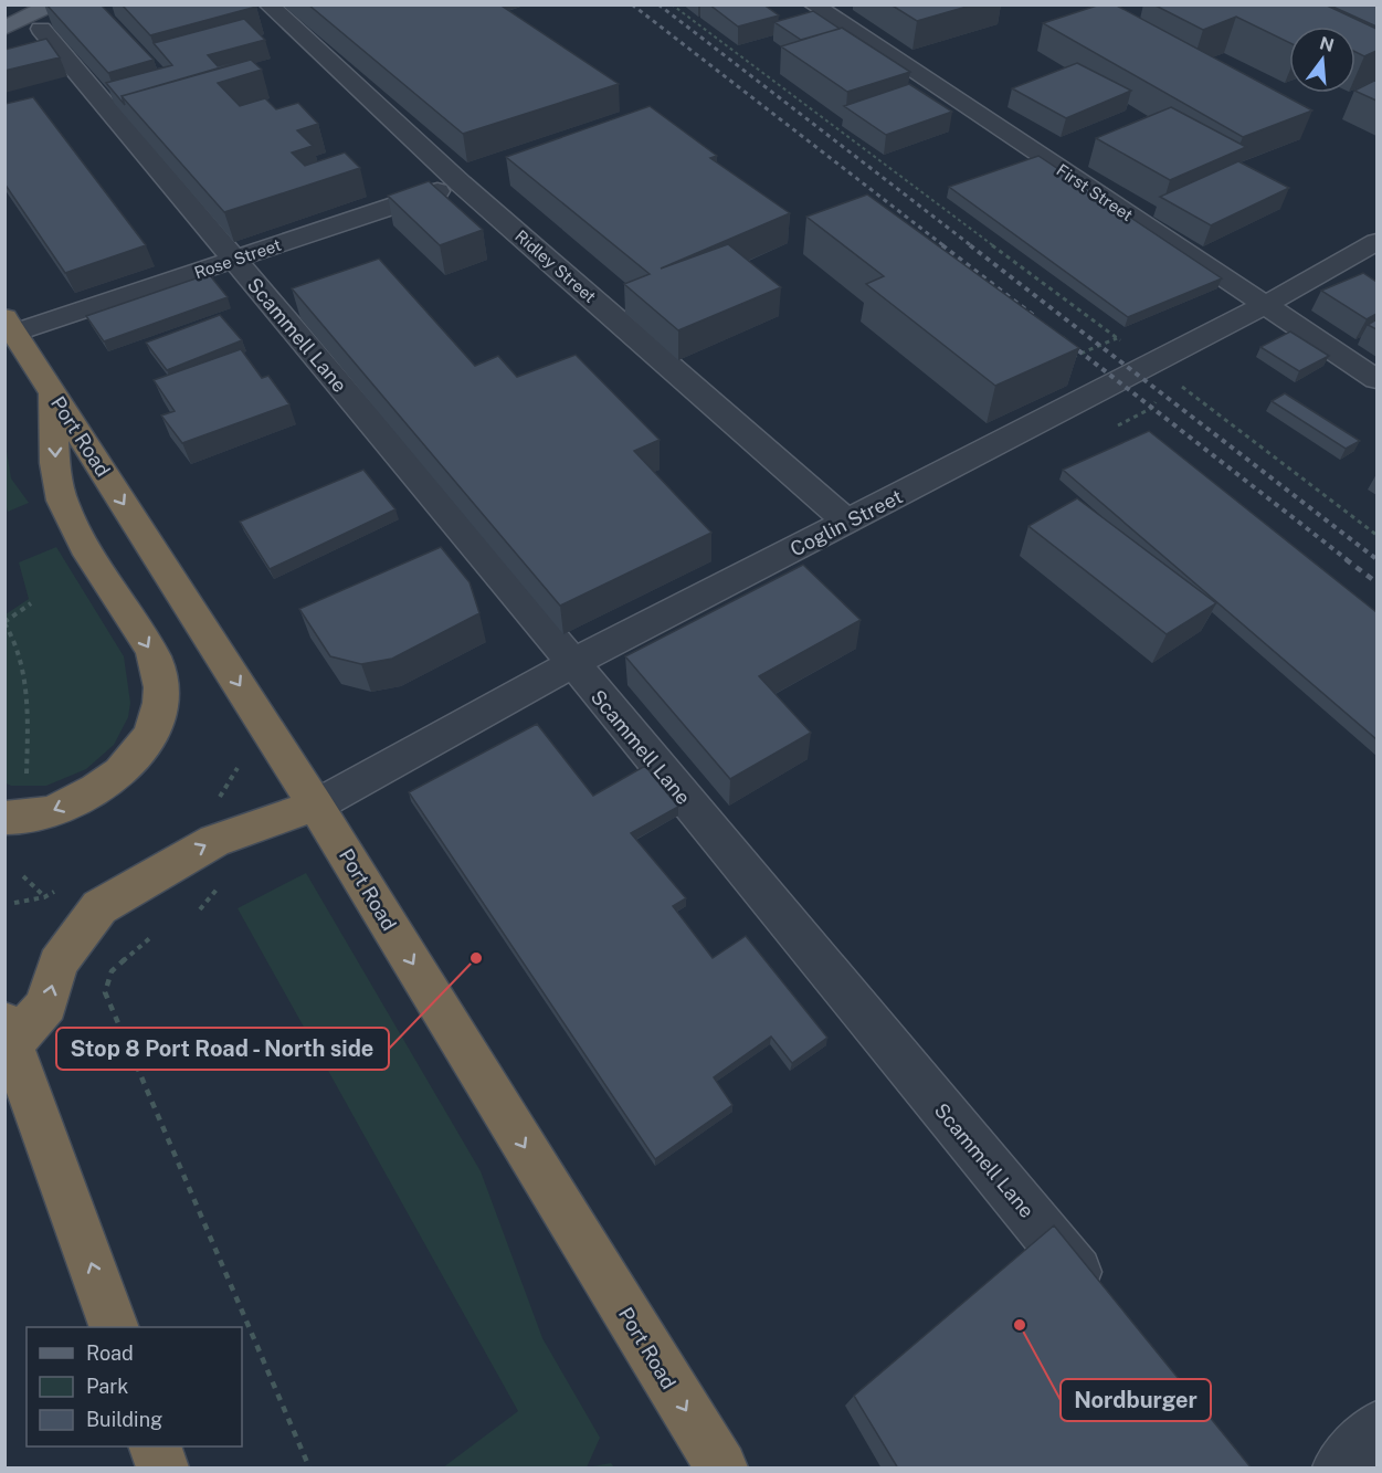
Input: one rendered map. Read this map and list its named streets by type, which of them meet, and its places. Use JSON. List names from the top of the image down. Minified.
{"streets":{"highway":["Port Road"],"street":["First Street","Rose Street","Ridley Street","Scammell Lane","Coglin Street"]},"crossings":[["First Street","Coglin Street"],["Rose Street","Ridley Street"],["Rose Street","Scammell Lane"],["Rose Street","Port Road"],["Ridley Street","Coglin Street"],["Scammell Lane","Coglin Street"],["Port Road","Coglin Street"]],"one_way":["Port Road"],"places":["Stop 8 Port Road - North side","Nordburger"],"legend":["Road","Park","Building"],"north":"top"}
